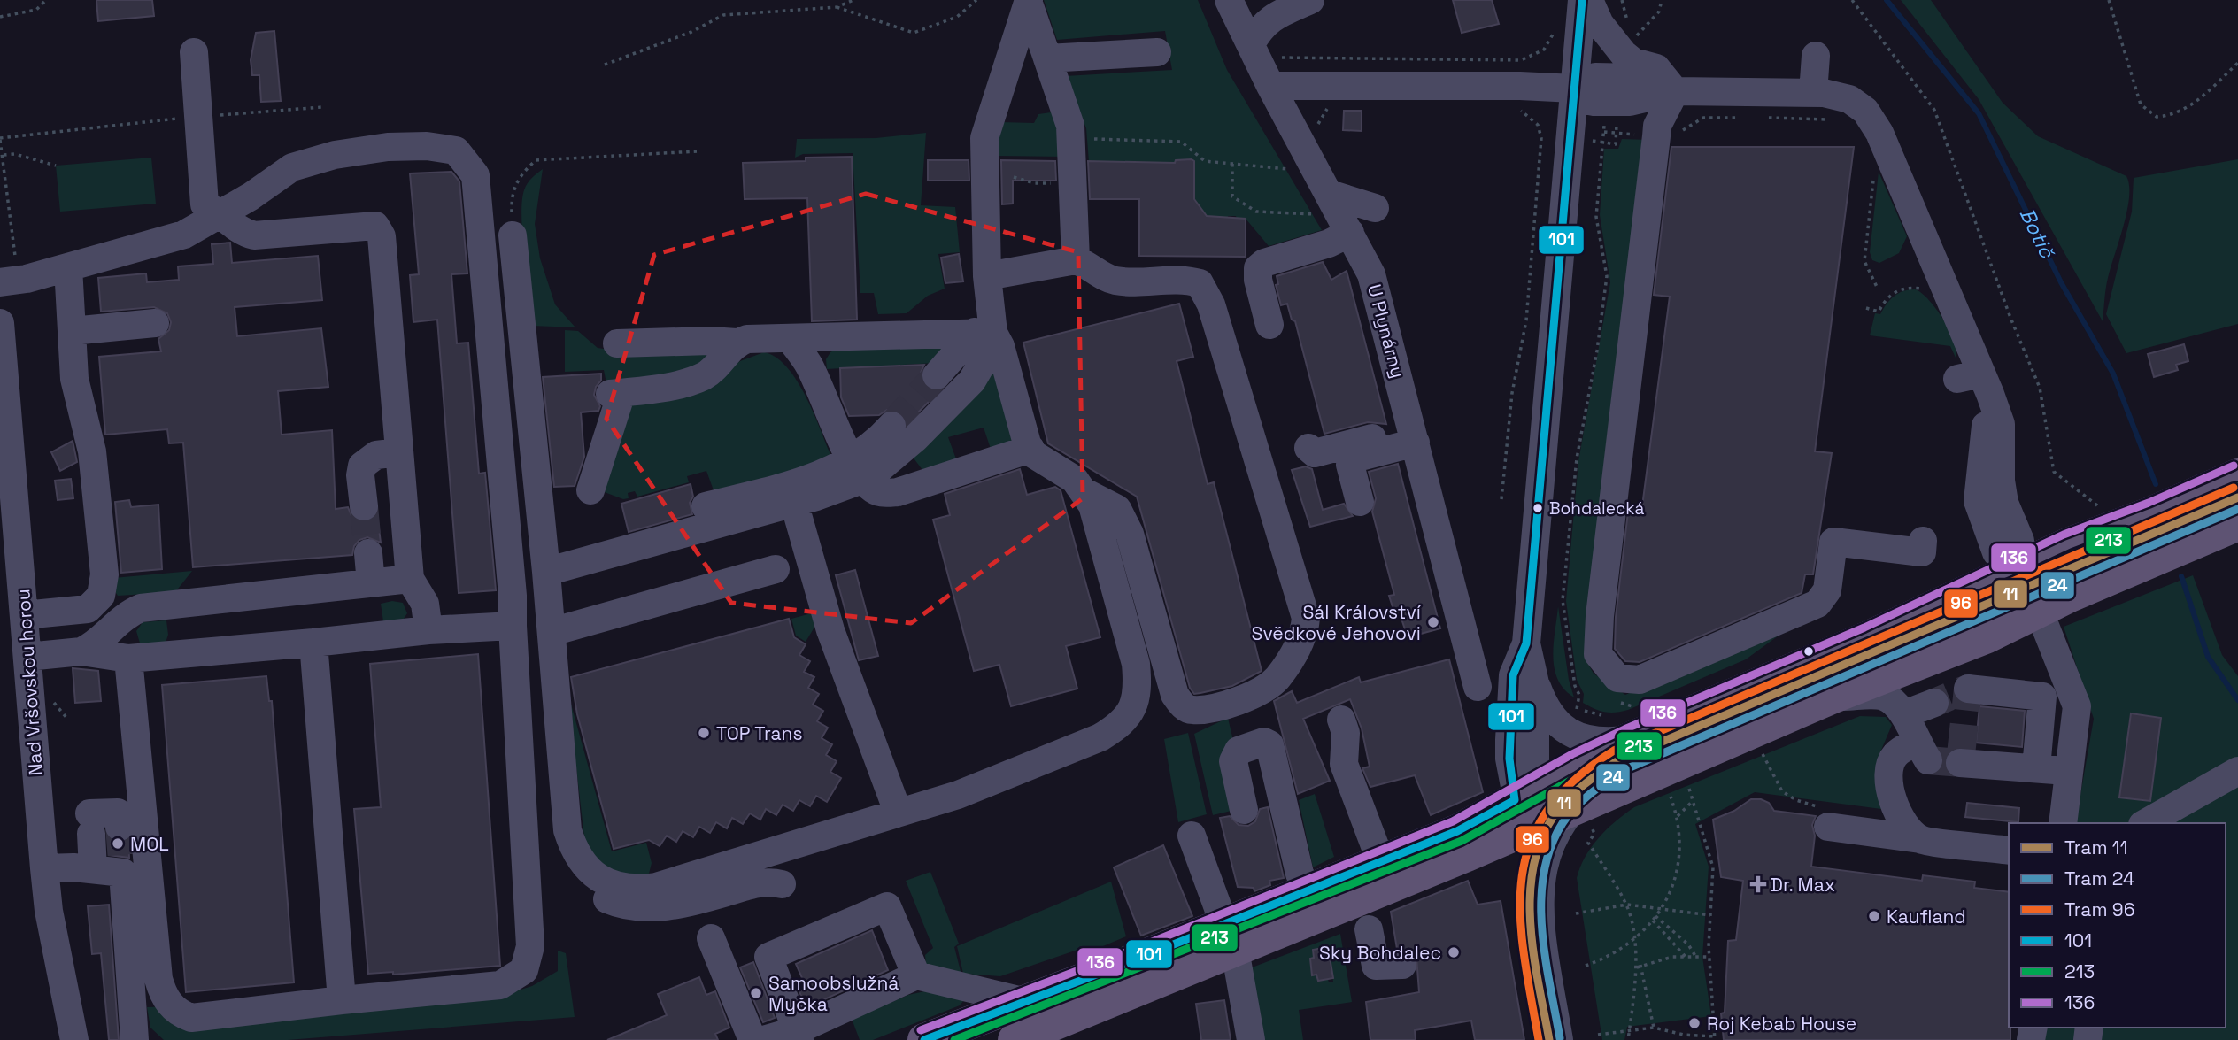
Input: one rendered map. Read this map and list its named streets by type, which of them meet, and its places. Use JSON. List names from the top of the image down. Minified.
{"streets":{"street":["U Plynárny","Nad Vršovskou horou"]},"water":["Botič"],"places":{"other":["Bohdalecká","Sál Království Svědkové Jehovovi","TOP Trans","MOL","Kaufland","Sky Bohdalec","Samoobslužná Myčka","Roj Kebab House"],"health":["Dr. Max"]},"lines":["transit line 101","transit line 136","transit line 213","tram line 96","tram line 11","tram line 24"],"legend":["Tram 11","Tram 24","Tram 96","101","213","136"]}
